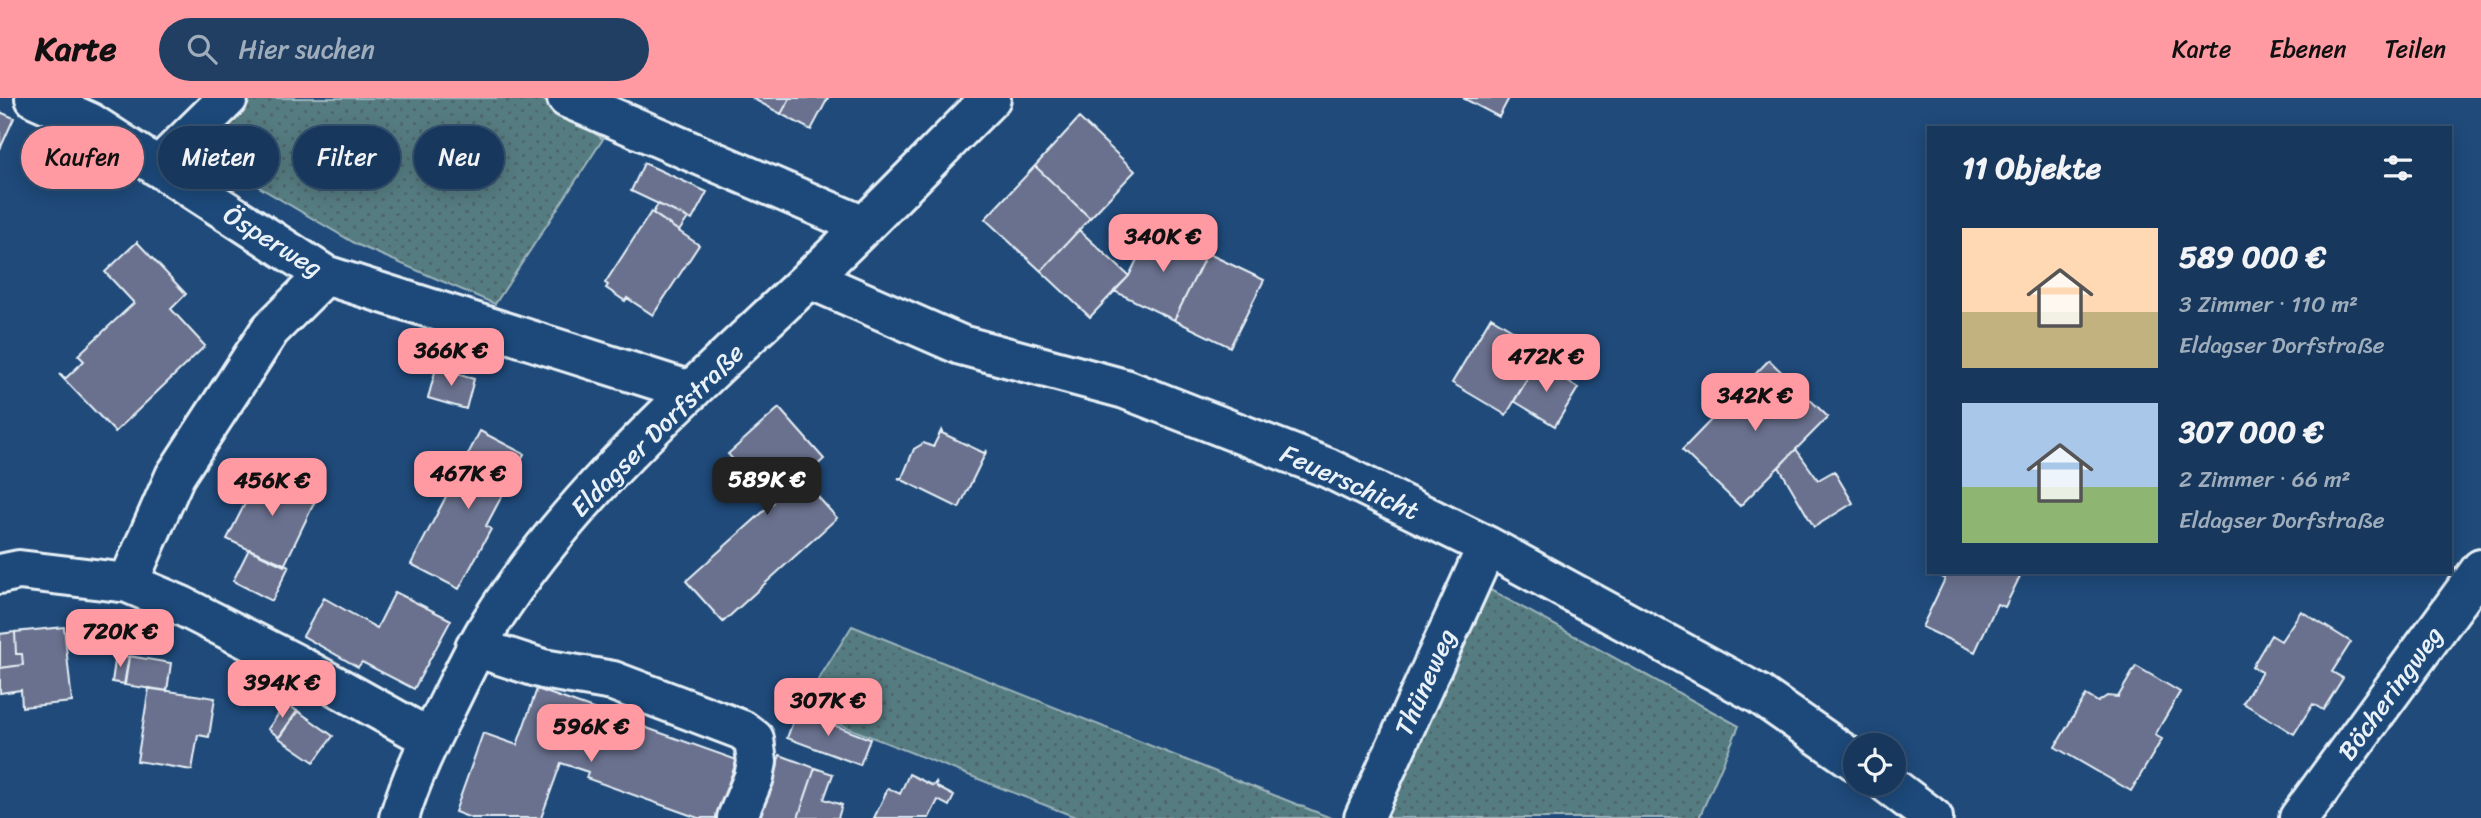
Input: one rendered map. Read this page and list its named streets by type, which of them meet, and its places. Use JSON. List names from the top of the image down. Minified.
{"streets":{"street":["Ösperweg","Eldagser Dorfstraße","Feuerschicht","Thüneweg","Böcheringweg"]},"crossings":[["Ösperweg","Eldagser Dorfstraße"],["Eldagser Dorfstraße","Feuerschicht"],["Feuerschicht","Thüneweg"]],"page":{"header":"Karte","search":"Hier suchen","nav":["Karte","Ebenen","Teilen"],"chip":["Kaufen","Mieten","Filter","Neu"],"heading":"11 Objekte","list":[{"name":"589 000 €","note":"3 Zimmer · 110 m² · Eldagser Dorfstraße"},{"name":"307 000 €","note":"2 Zimmer · 66 m² · Eldagser Dorfstraße"}],"price":["340K €","366K €","472K €","342K €","467K €","589K €","456K €","720K €","394K €","307K €","596K €"]}}
